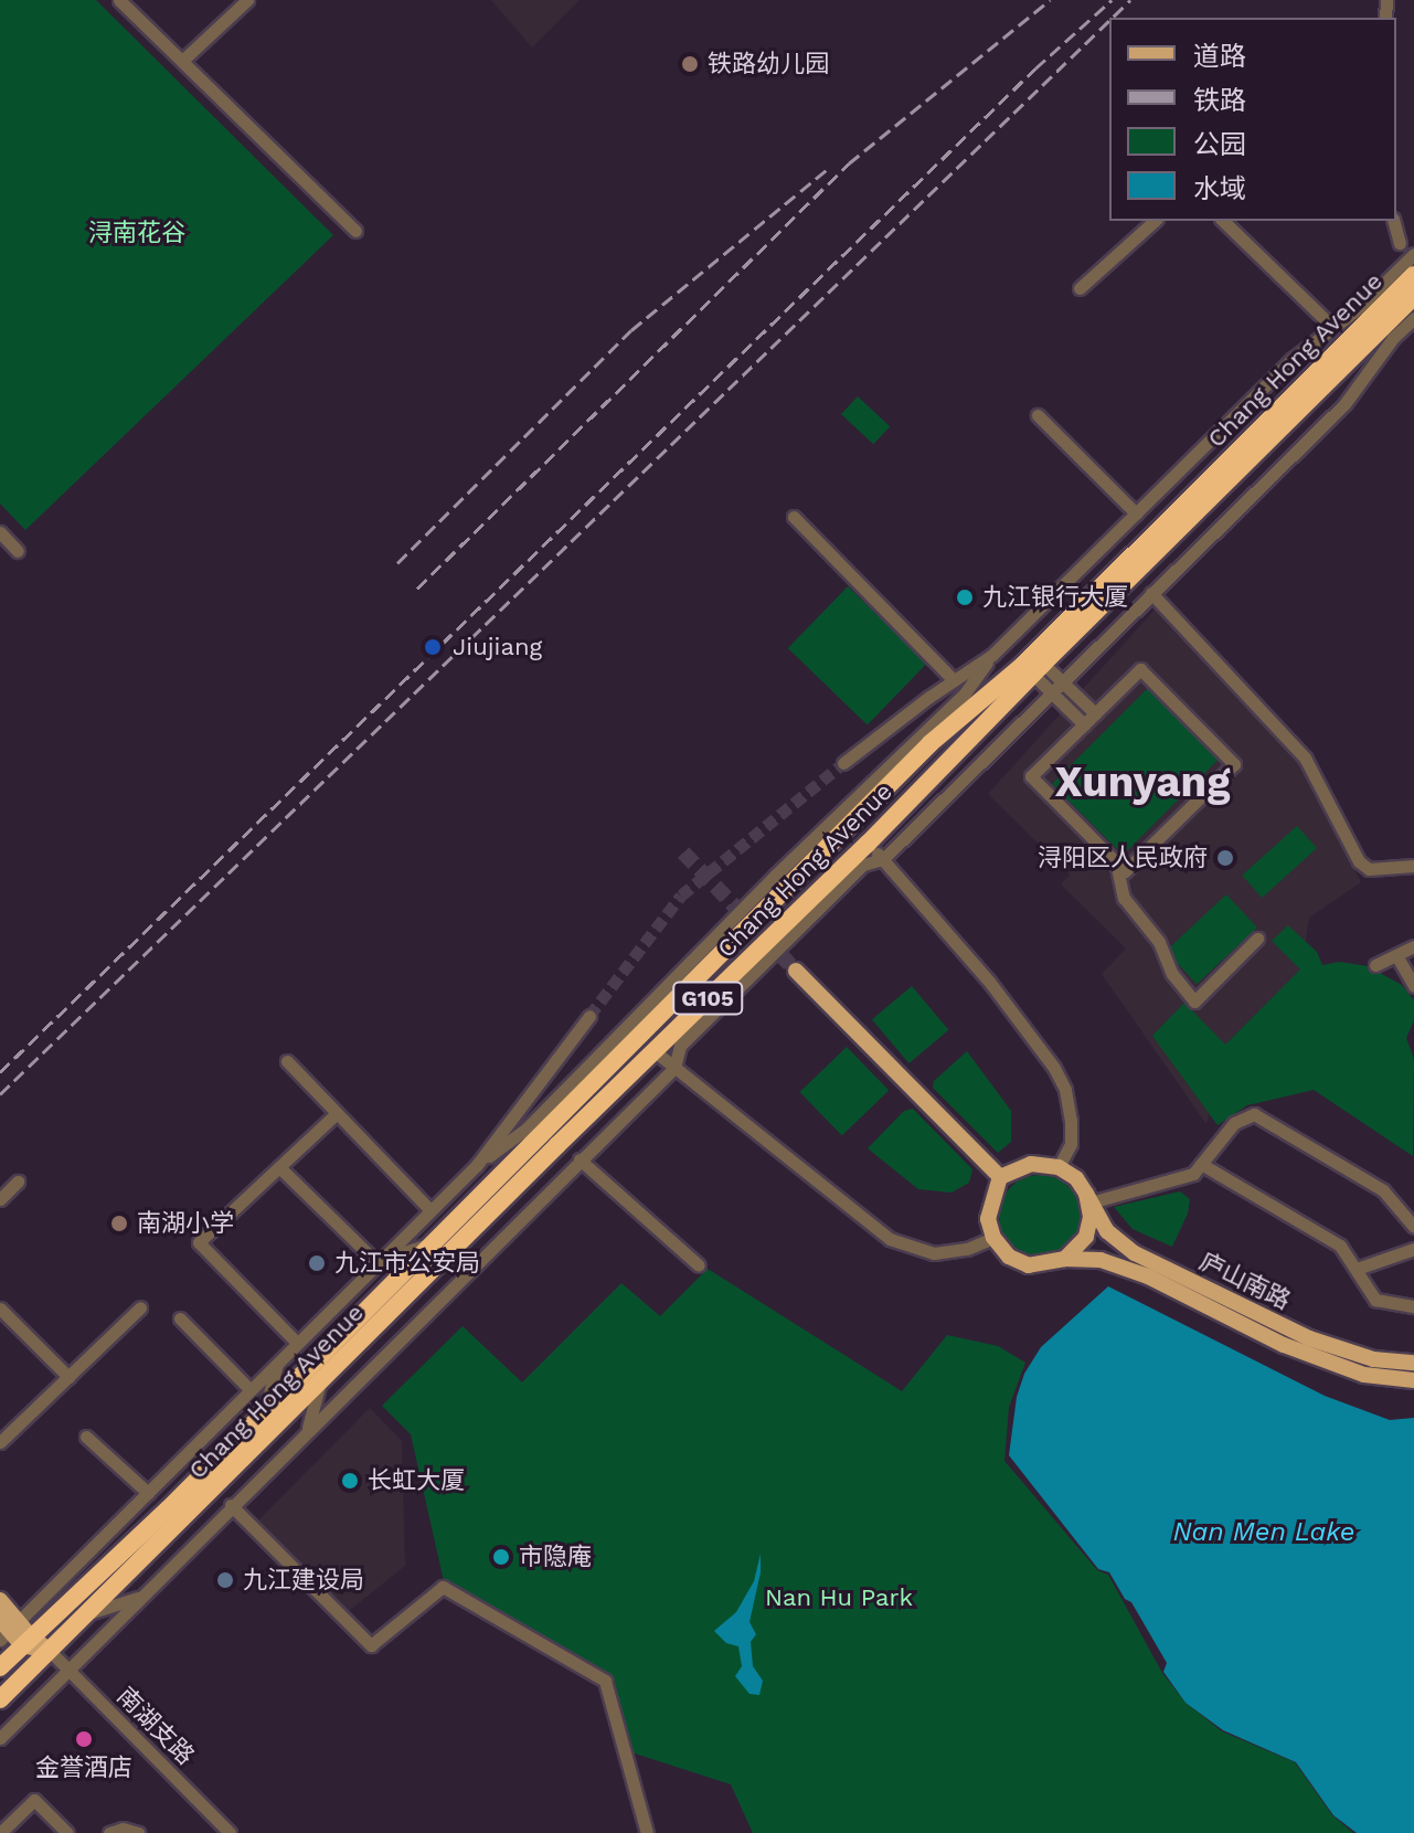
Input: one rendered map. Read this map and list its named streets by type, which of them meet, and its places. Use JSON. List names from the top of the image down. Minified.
{"streets":{"highway":["Chang Hong Avenue","G105"],"main road":["庐山南路"],"street":["南湖支路"]},"crossings":[["Chang Hong Avenue","南湖支路"]],"districts":["Xunyang"],"water":["Nan Men Lake"],"parks":["浔南花谷","Nan Hu Park"],"places":["铁路幼儿园","九江银行大厦","Jiujiang","浔阳区人民政府","南湖小学","九江市公安局","长虹大厦","市隐庵","九江建设局","金誉酒店"],"legend":["道路","铁路","公园","水域"]}
